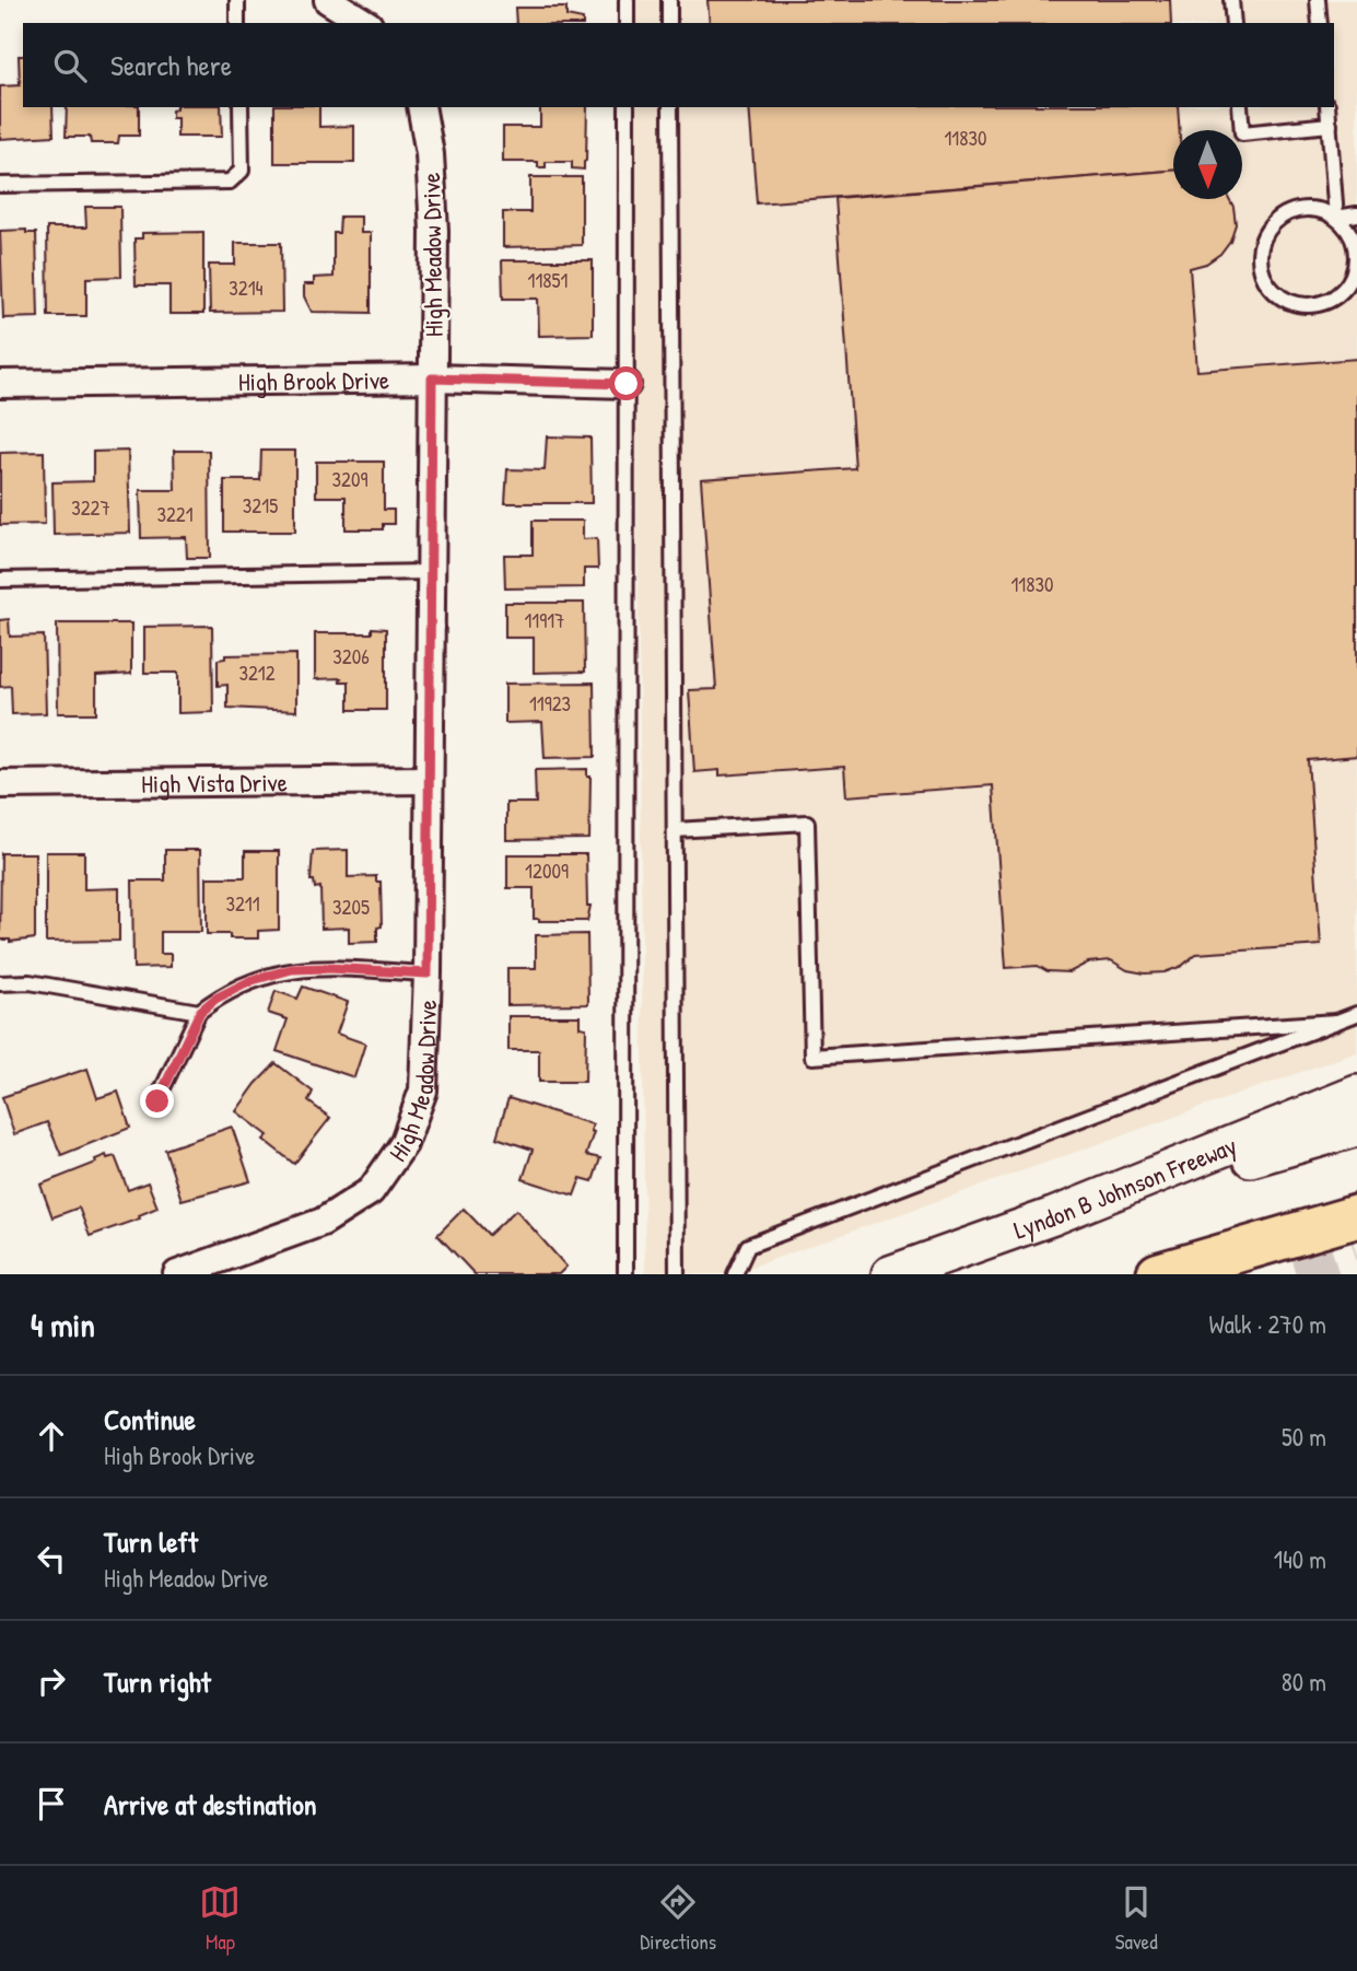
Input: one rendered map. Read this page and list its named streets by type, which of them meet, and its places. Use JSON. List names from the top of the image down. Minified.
{"streets":{"main road":["Lyndon B Johnson Freeway"],"street":["High Meadow Drive","High Brook Drive","High Vista Drive"]},"crossings":[["High Meadow Drive","High Brook Drive"],["High Meadow Drive","High Vista Drive"]],"house_numbers":["11830","11851","3214","3209","3215","3227","3221","11830","11917","3206","3212","11923","12009","3211","3205"],"north":"bottom","page":{"search":"Search here","heading":["4 min","Walk · 270 m"],"list":[["Continue","High Brook Drive","50 m"],["Turn left","High Meadow Drive","140 m"],["Turn right","80 m"],"Arrive at destination"],"nav":["Map","Directions","Saved"]}}
